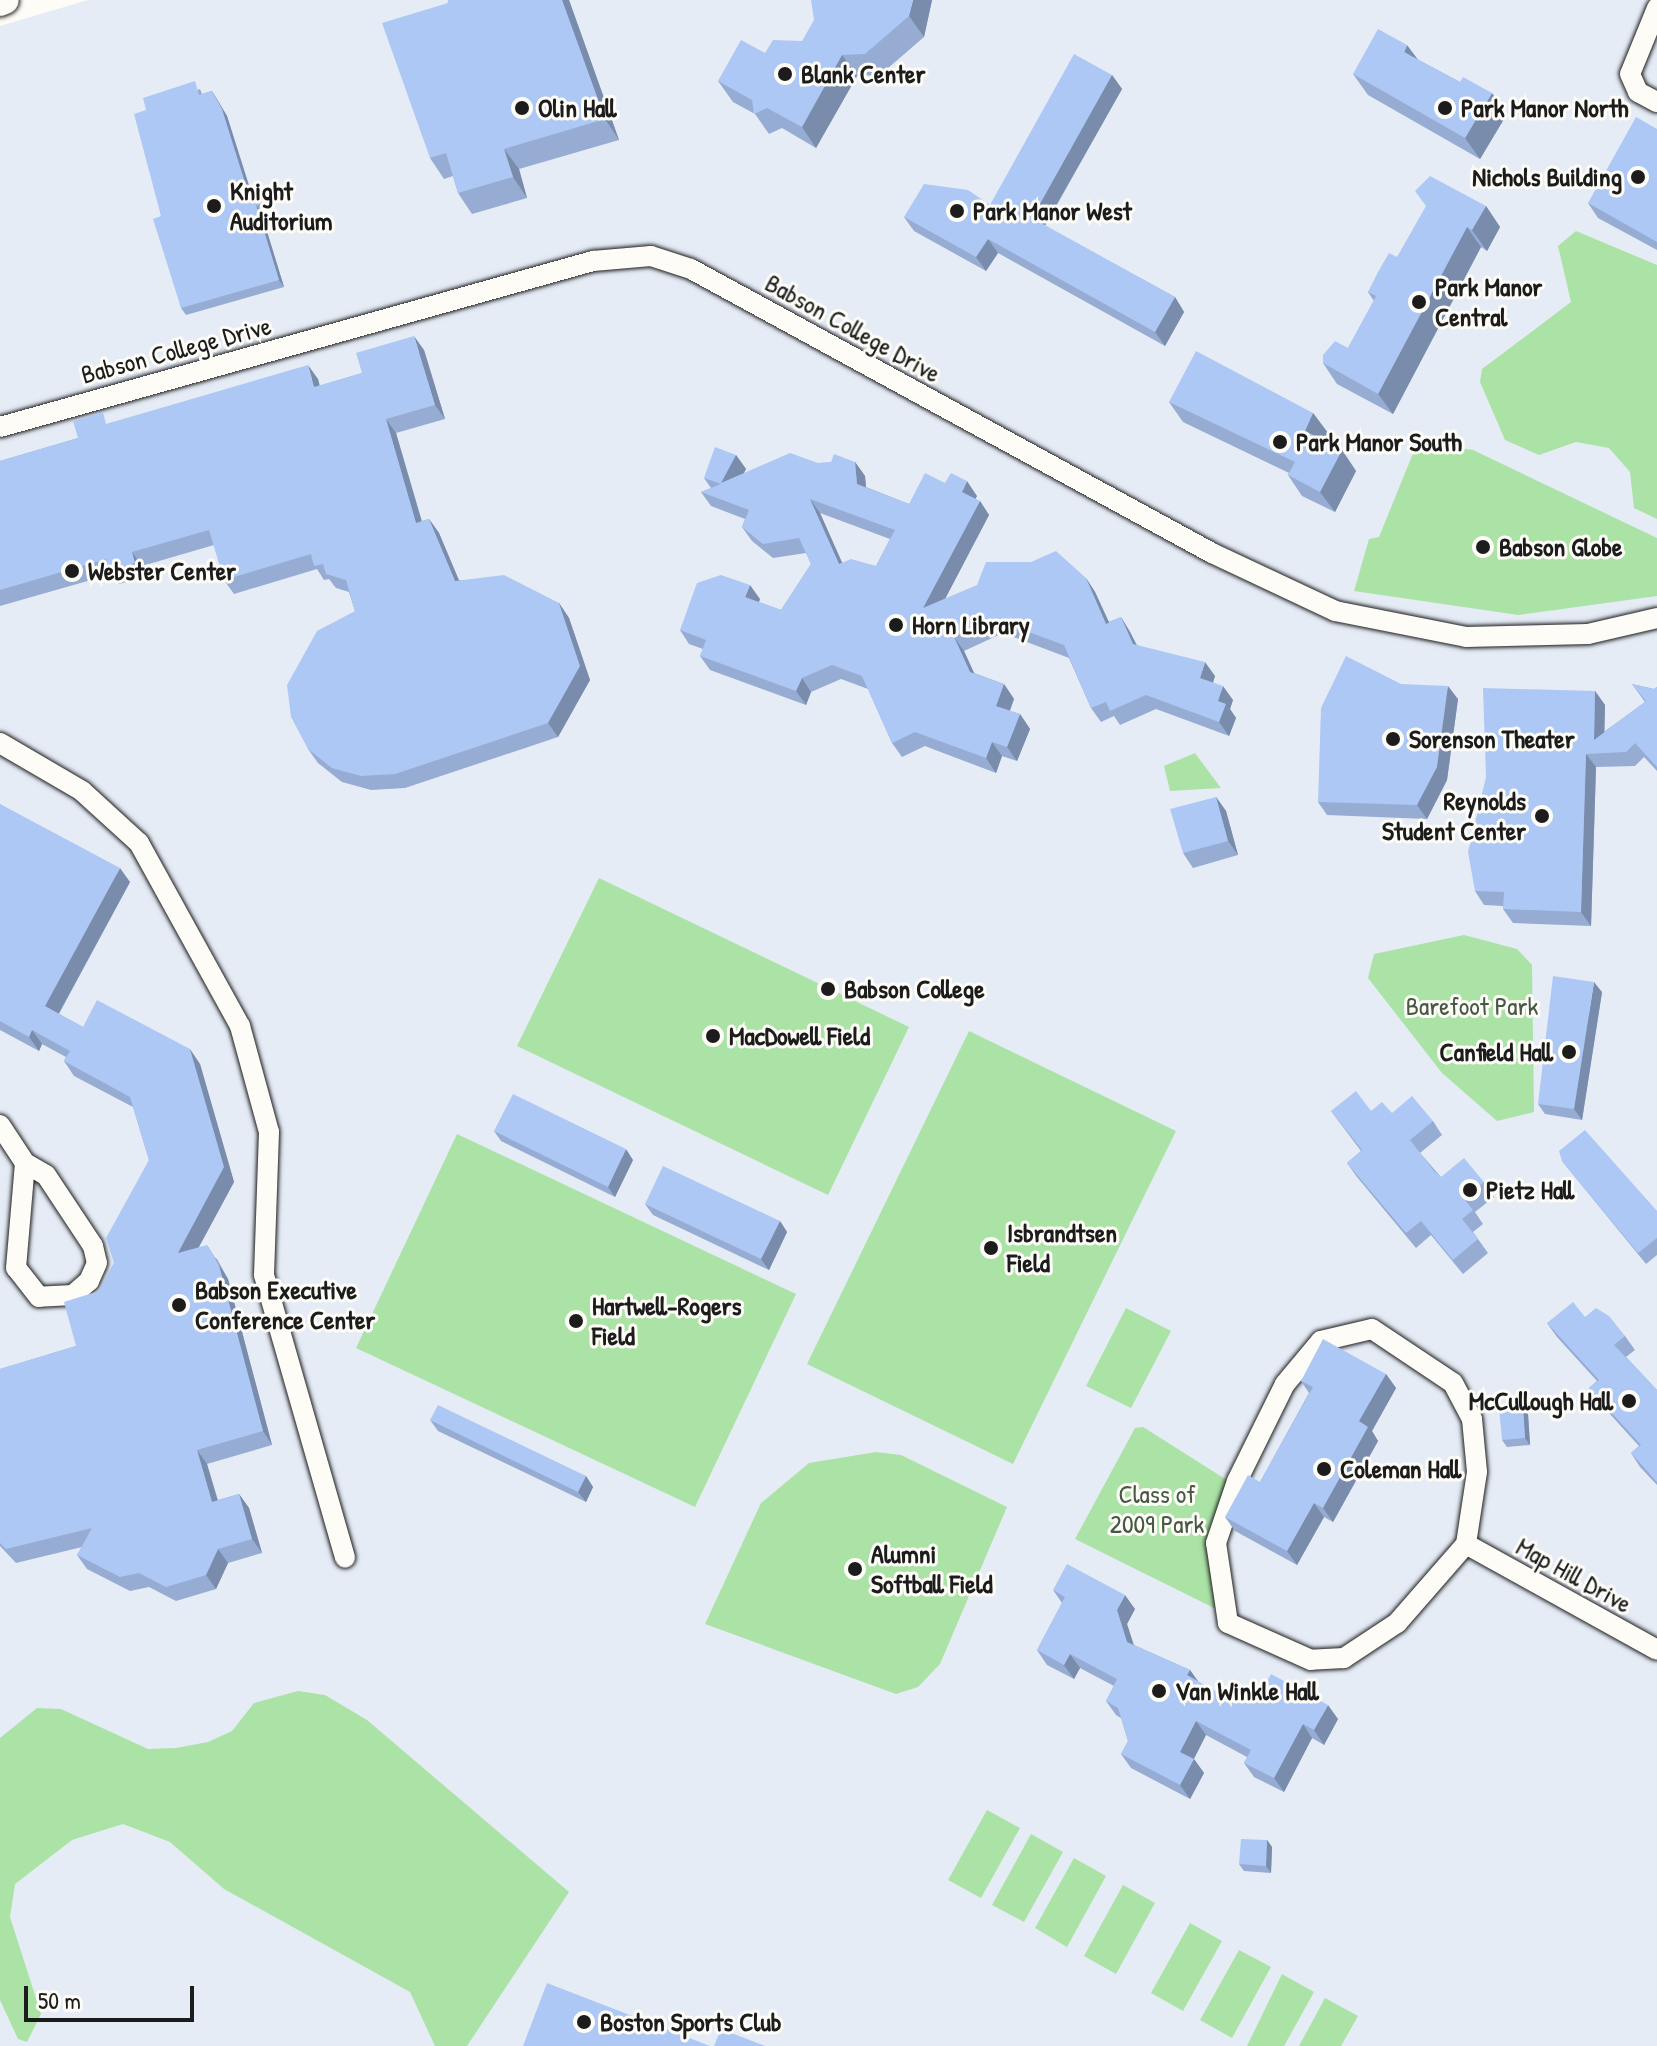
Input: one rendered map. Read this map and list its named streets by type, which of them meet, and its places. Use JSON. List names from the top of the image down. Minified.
{"streets":{"street":["Babson College Drive","Map Hill Drive"]},"parks":["Barefoot Park","Class of 2009 Park"],"places":["Blank Center","Olin Hall","Park Manor North","Nichols Building","Knight Auditorium","Park Manor West","Park Manor Central","Park Manor South","Babson Globe","Webster Center","Horn Library","Sorenson Theater","Reynolds Student Center","Babson College","MacDowell Field","Canfield Hall","Pietz Hall","Isbrandtsen Field","Babson Executive Conference Center","Hartwell-Rogers Field","McCullough Hall","Coleman Hall","Alumni Softball Field","Van Winkle Hall","Boston Sports Club"],"scale_bar":"50 m"}
